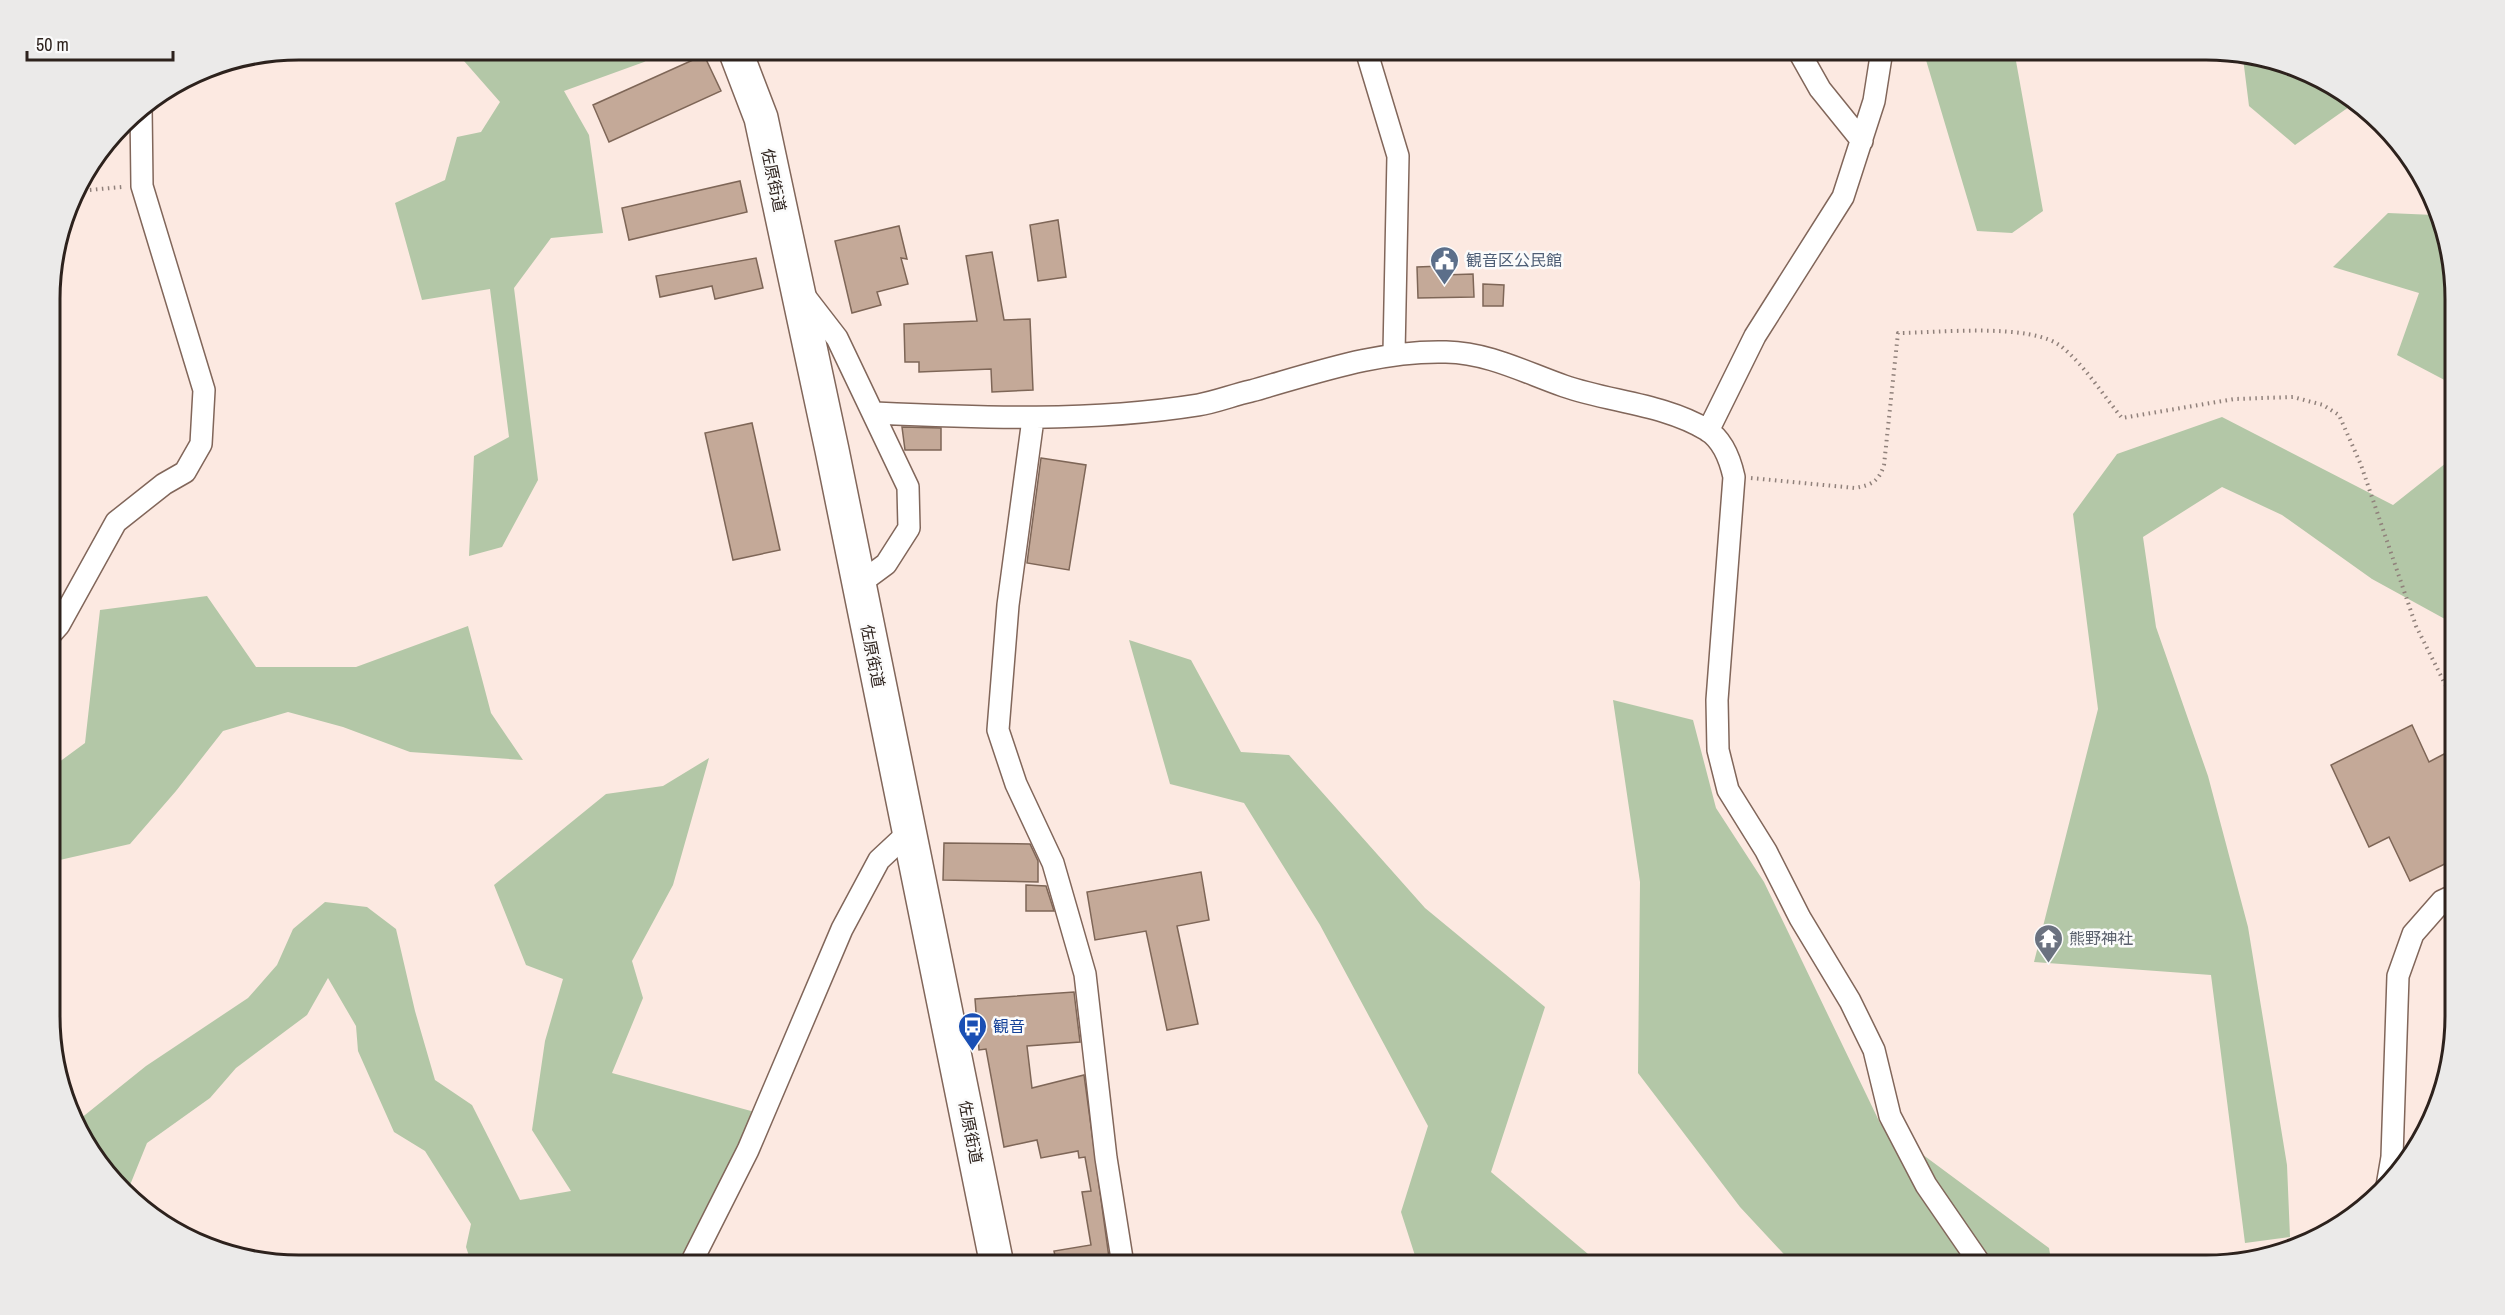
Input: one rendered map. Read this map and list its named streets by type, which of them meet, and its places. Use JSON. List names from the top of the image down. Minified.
{"streets":{"highway":["佐原街道"]},"places":{"public building":["観音区公民館"],"temple":["熊野神社"],"bus stop":["観音"]},"scale_bar":"50 m"}
